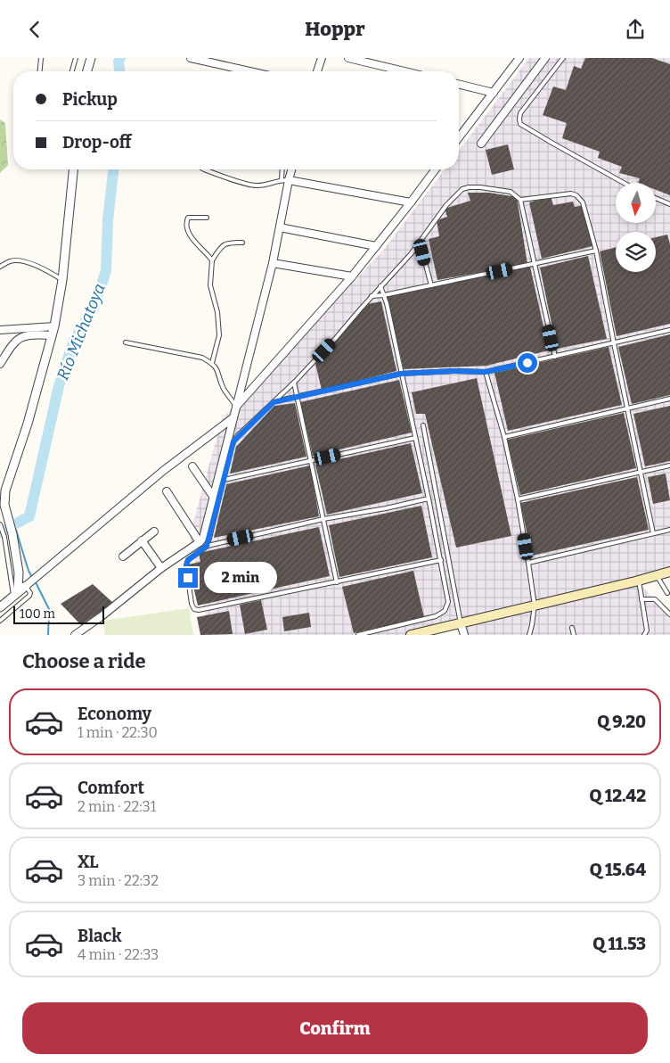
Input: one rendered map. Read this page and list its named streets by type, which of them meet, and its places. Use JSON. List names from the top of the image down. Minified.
{"water":["Río Michatoya"],"scale_bar":"100 m","north":"bottom","page":{"header":"Hoppr","banner":["Pickup","Drop-off"],"bubble":"2 min","scale":"100 m","heading":"Choose a ride","list":[{"name":"Economy","note":"1 min · 22:30","value":"Q 9.20"},{"name":"Comfort","note":"2 min · 22:31","value":"Q 12.42"},{"name":"XL","note":"3 min · 22:32","value":"Q 15.64"},{"name":"Black","note":"4 min · 22:33","value":"Q 11.53"}],"buttons":"Confirm"}}
